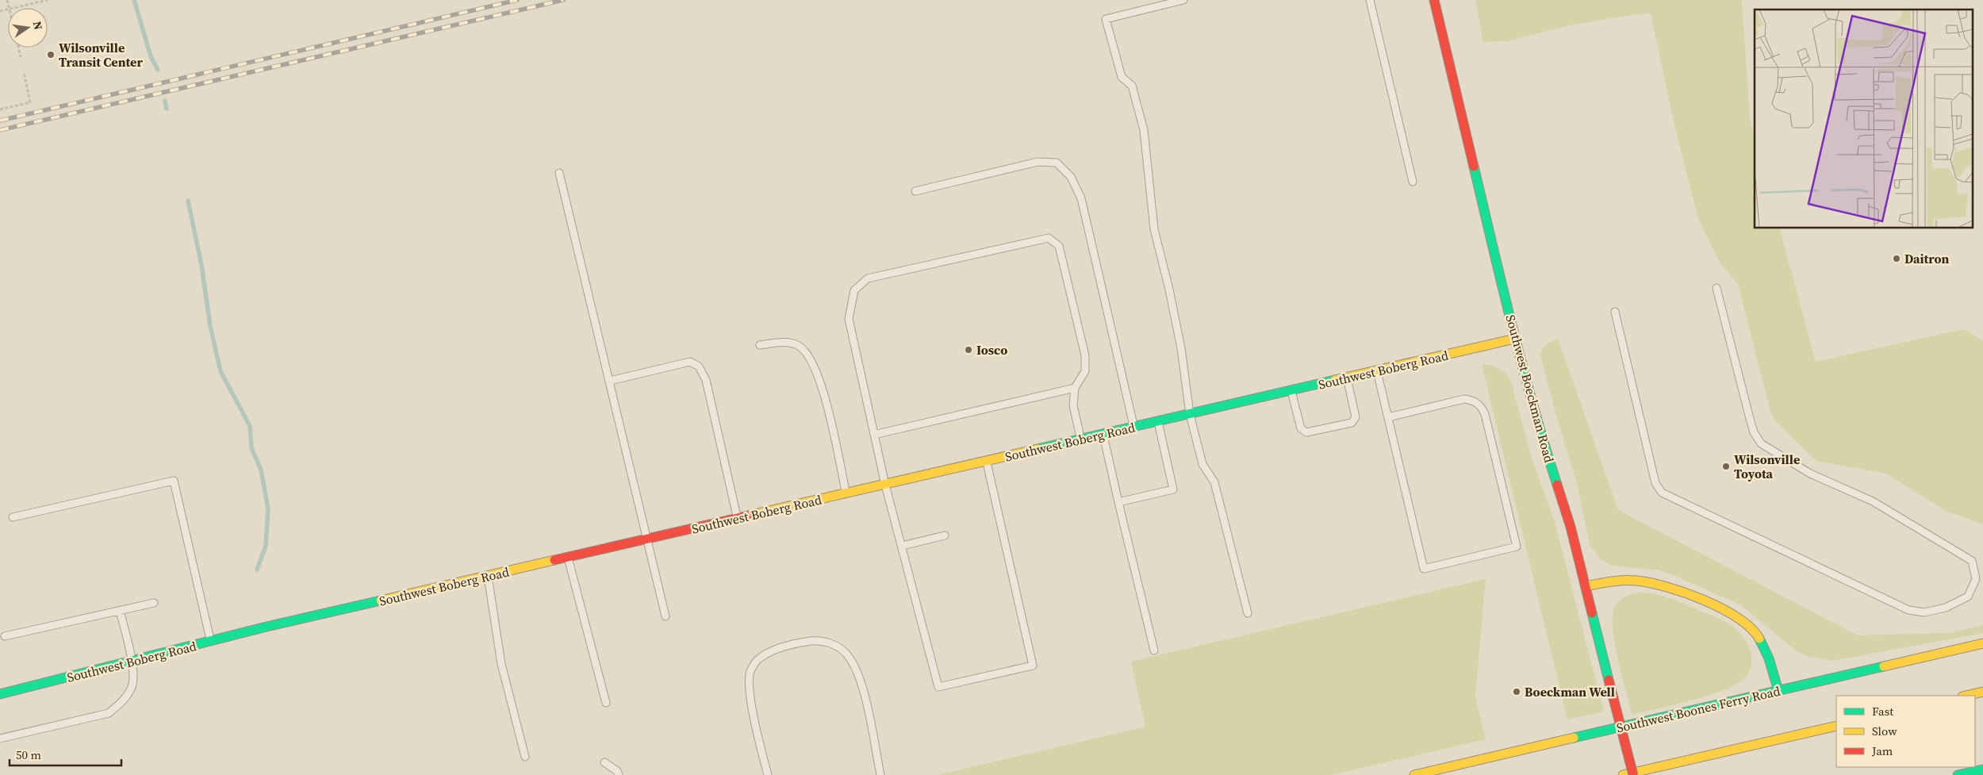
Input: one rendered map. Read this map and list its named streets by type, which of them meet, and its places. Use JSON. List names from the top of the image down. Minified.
{"streets":{"main road":["Southwest Boberg Road","Southwest Boeckman Road","Southwest Boones Ferry Road"]},"crossings":[["Southwest Boberg Road","Southwest Boeckman Road"]],"places":["Wilsonville Transit Center","Daitron","Iosco","Wilsonville Toyota","Boeckman Well"],"legend":["Fast","Slow","Jam"],"scale_bar":"50 m","north":"right"}
